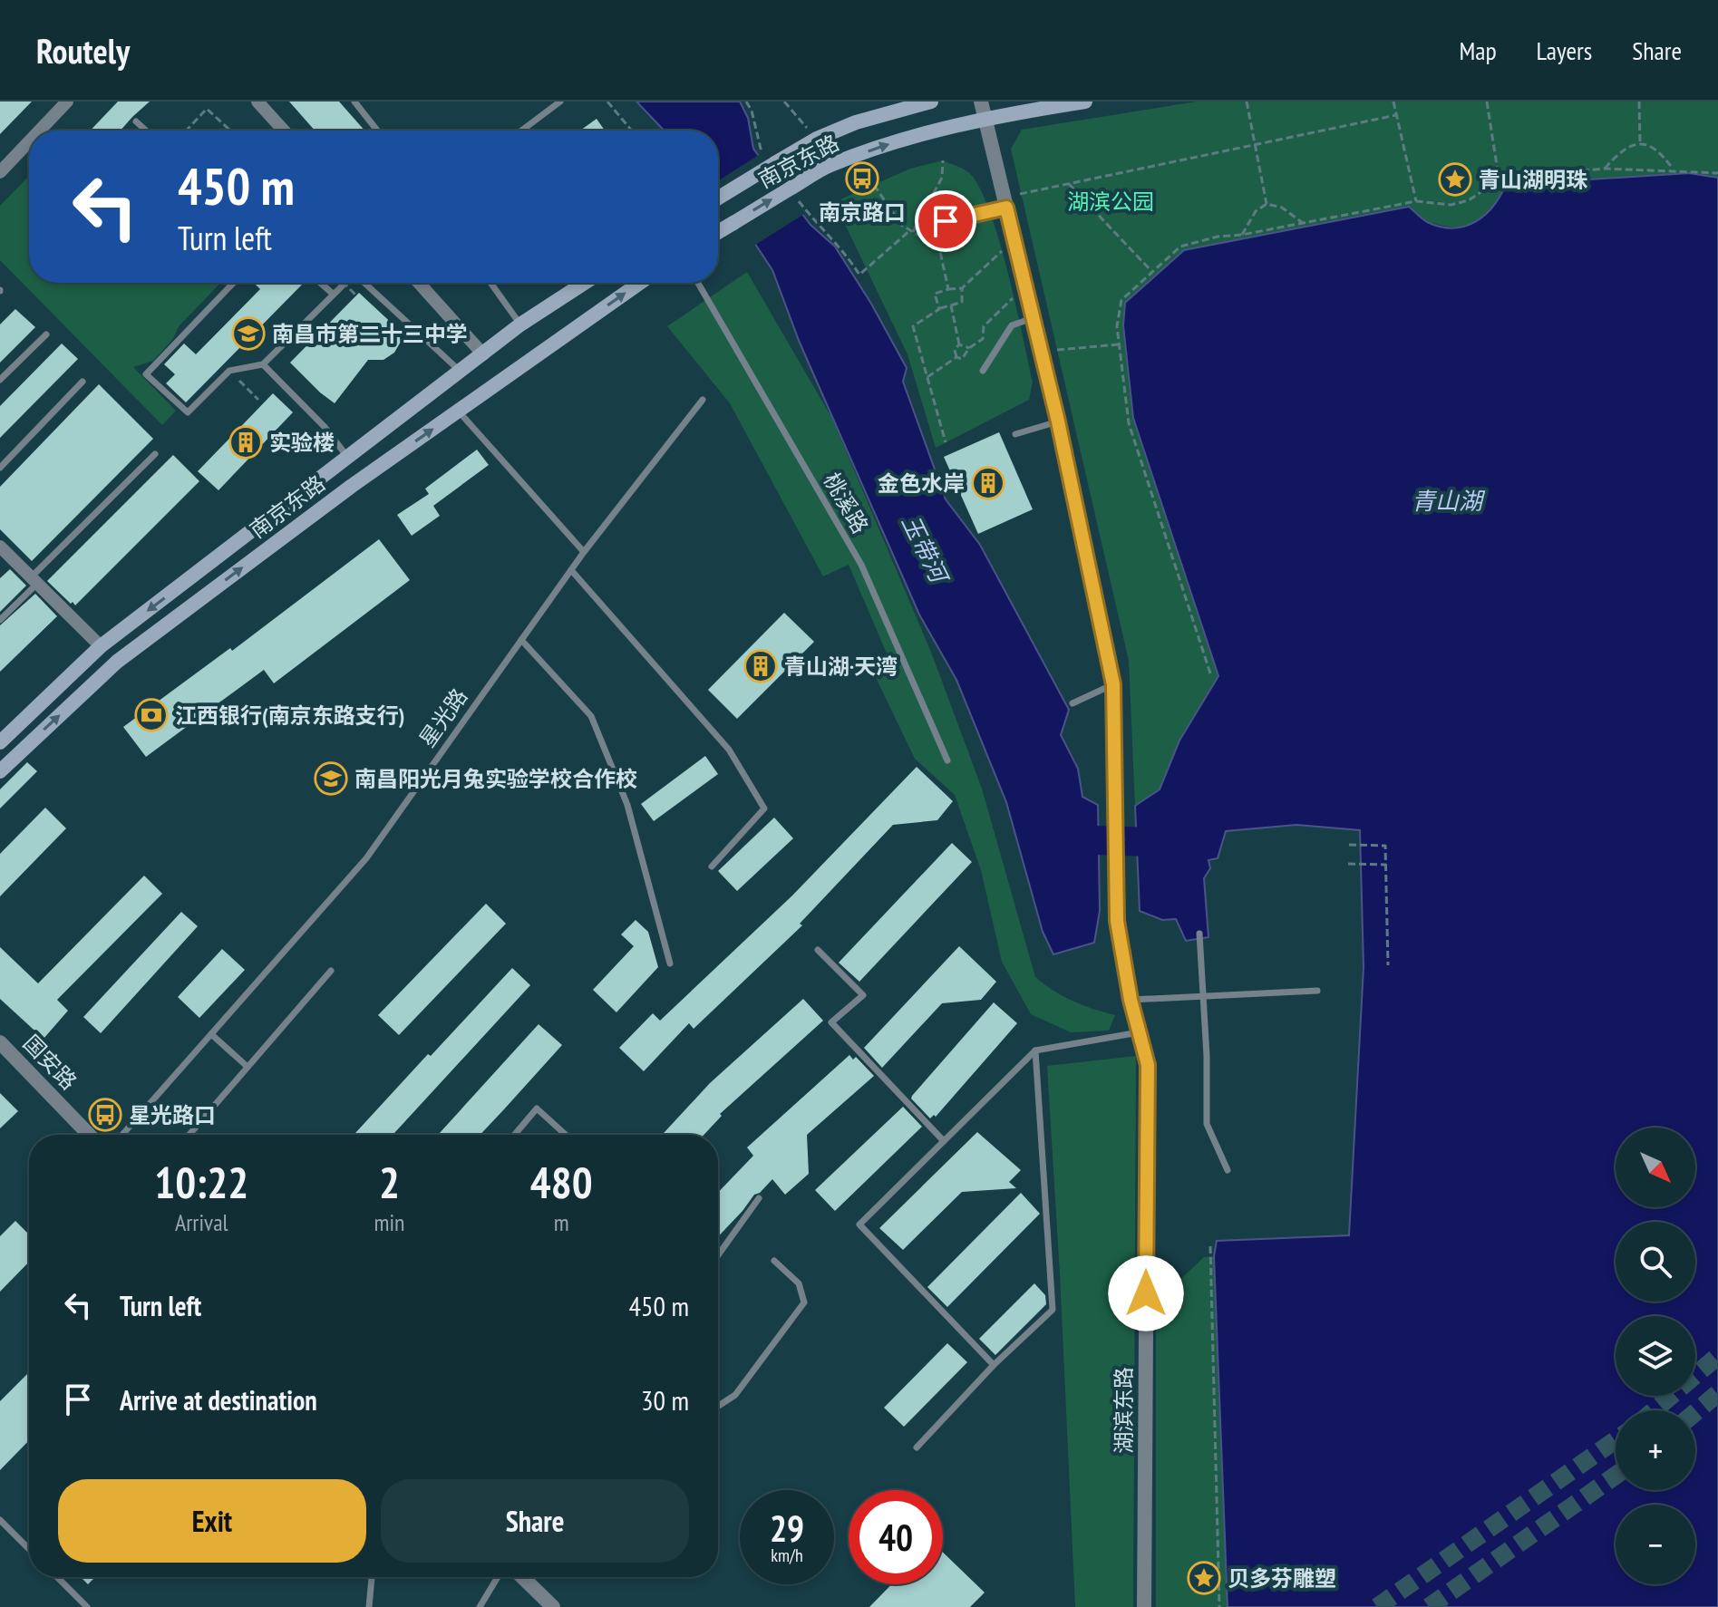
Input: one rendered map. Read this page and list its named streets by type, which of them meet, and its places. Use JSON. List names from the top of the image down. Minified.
{"streets":{"main road":["南京东路"],"street":["国安路","湖滨东路"],"lane":["桃溪路","星光路"]},"crossings":[["南京东路","湖滨东路"]],"water":["青山湖","玉带河"],"parks":["湖滨公园"],"places":{"bus stop":["南京路口","星光路口"],"place":["青山湖明珠","贝多芬雕塑"],"school or university":["南昌市第二十三中学","南昌阳光月兔实验学校合作校"],"building":["实验楼","金色水岸","青山湖·天湾"],"bank":["江西银行(南京东路支行)"]},"north":"bottom right","page":{"header":"Routely","nav":["Map","Layers","Share"],"turn":["450 m","Turn left"],"map_buttons":["+","−"],"eta":["10:22","Arrival","2","min","480","m"],"list":[{"name":"Turn left","value":"450 m"},{"name":"Arrive at destination","value":"30 m"}],"buttons":["Exit","Share"],"speed":"29 km/h","limit":"40"}}
